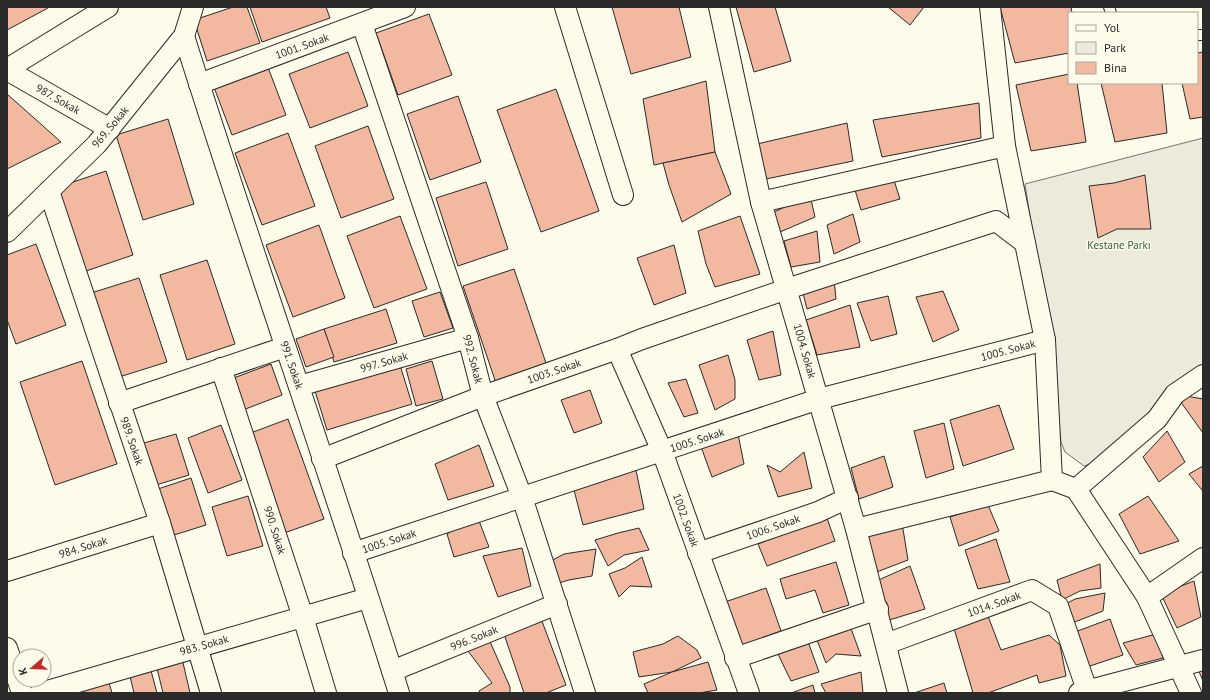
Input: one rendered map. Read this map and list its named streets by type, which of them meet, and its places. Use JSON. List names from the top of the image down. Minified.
{"streets":{"street":["1001. Sokak","987. Sokak","969. Sokak","1005. Sokak","1004. Sokak","992. Sokak","997. Sokak","991. Sokak","1003. Sokak","989. Sokak","1002. Sokak","1006. Sokak","990. Sokak","984. Sokak","1014. Sokak","996. Sokak","983. Sokak"]},"crossings":[["1001. Sokak","992. Sokak"],["1001. Sokak","991. Sokak"],["987. Sokak","969. Sokak"],["969. Sokak","991. Sokak"],["969. Sokak","989. Sokak"],["1005. Sokak","1004. Sokak"],["1005. Sokak","992. Sokak"],["1005. Sokak","991. Sokak"],["1005. Sokak","1002. Sokak"],["1004. Sokak","1003. Sokak"],["1004. Sokak","1006. Sokak"],["1004. Sokak","1014. Sokak"],["992. Sokak","997. Sokak"],["992. Sokak","1003. Sokak"],["992. Sokak","996. Sokak"],["997. Sokak","991. Sokak"],["991. Sokak","1003. Sokak"],["991. Sokak","996. Sokak"],["991. Sokak","983. Sokak"],["1003. Sokak","1002. Sokak"],["989. Sokak","984. Sokak"],["989. Sokak","983. Sokak"],["1002. Sokak","1006. Sokak"],["990. Sokak","983. Sokak"]],"parks":["Kestane Parkı"],"legend":["Yol","Park","Bina"],"north":"left"}
